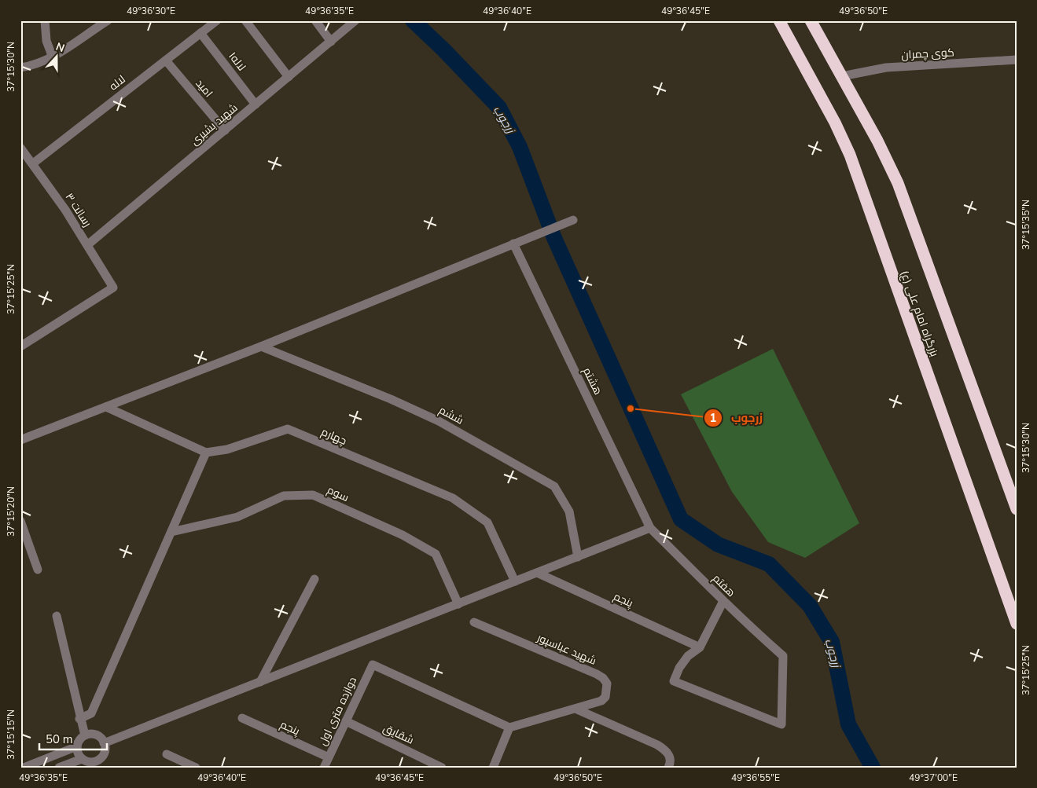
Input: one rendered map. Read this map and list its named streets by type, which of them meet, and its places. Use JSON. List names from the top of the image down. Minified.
{"streets":{"highway":["بزرگراه امام علی (ع)"],"street":["کوی چمران","لاله۱","لاله","امید","شهید بشیری","رسالت ۳","هشتم","ششم","چهارم","سوم","هفتم","پنجم","شهید عباسپور","دوازده متری اول","شقایق"]},"crossings":[["لاله۱","لاله"],["لاله۱","شهید بشیری"],["لاله","امید"],["لاله","رسالت ۳"],["امید","شهید بشیری"],["شهید بشیری","رسالت ۳"],["هشتم","هفتم"],["هفتم","پنجم"],["پنجم","دوازده متری اول"],["دوازده متری اول","شقایق"]],"water":["زرجوب"],"places":["زرجوب"],"scale_bar":"50 m","north":"top","coordinates":["49°36'30\"E","49°36'35\"E","49°36'40\"E","49°36'45\"E","49°36'50\"E","37°15'30\"N","37°15'35\"N","37°15'25\"N","37°15'20\"N","37°15'15\"N","49°36'55\"E","49°37'00\"E"]}
